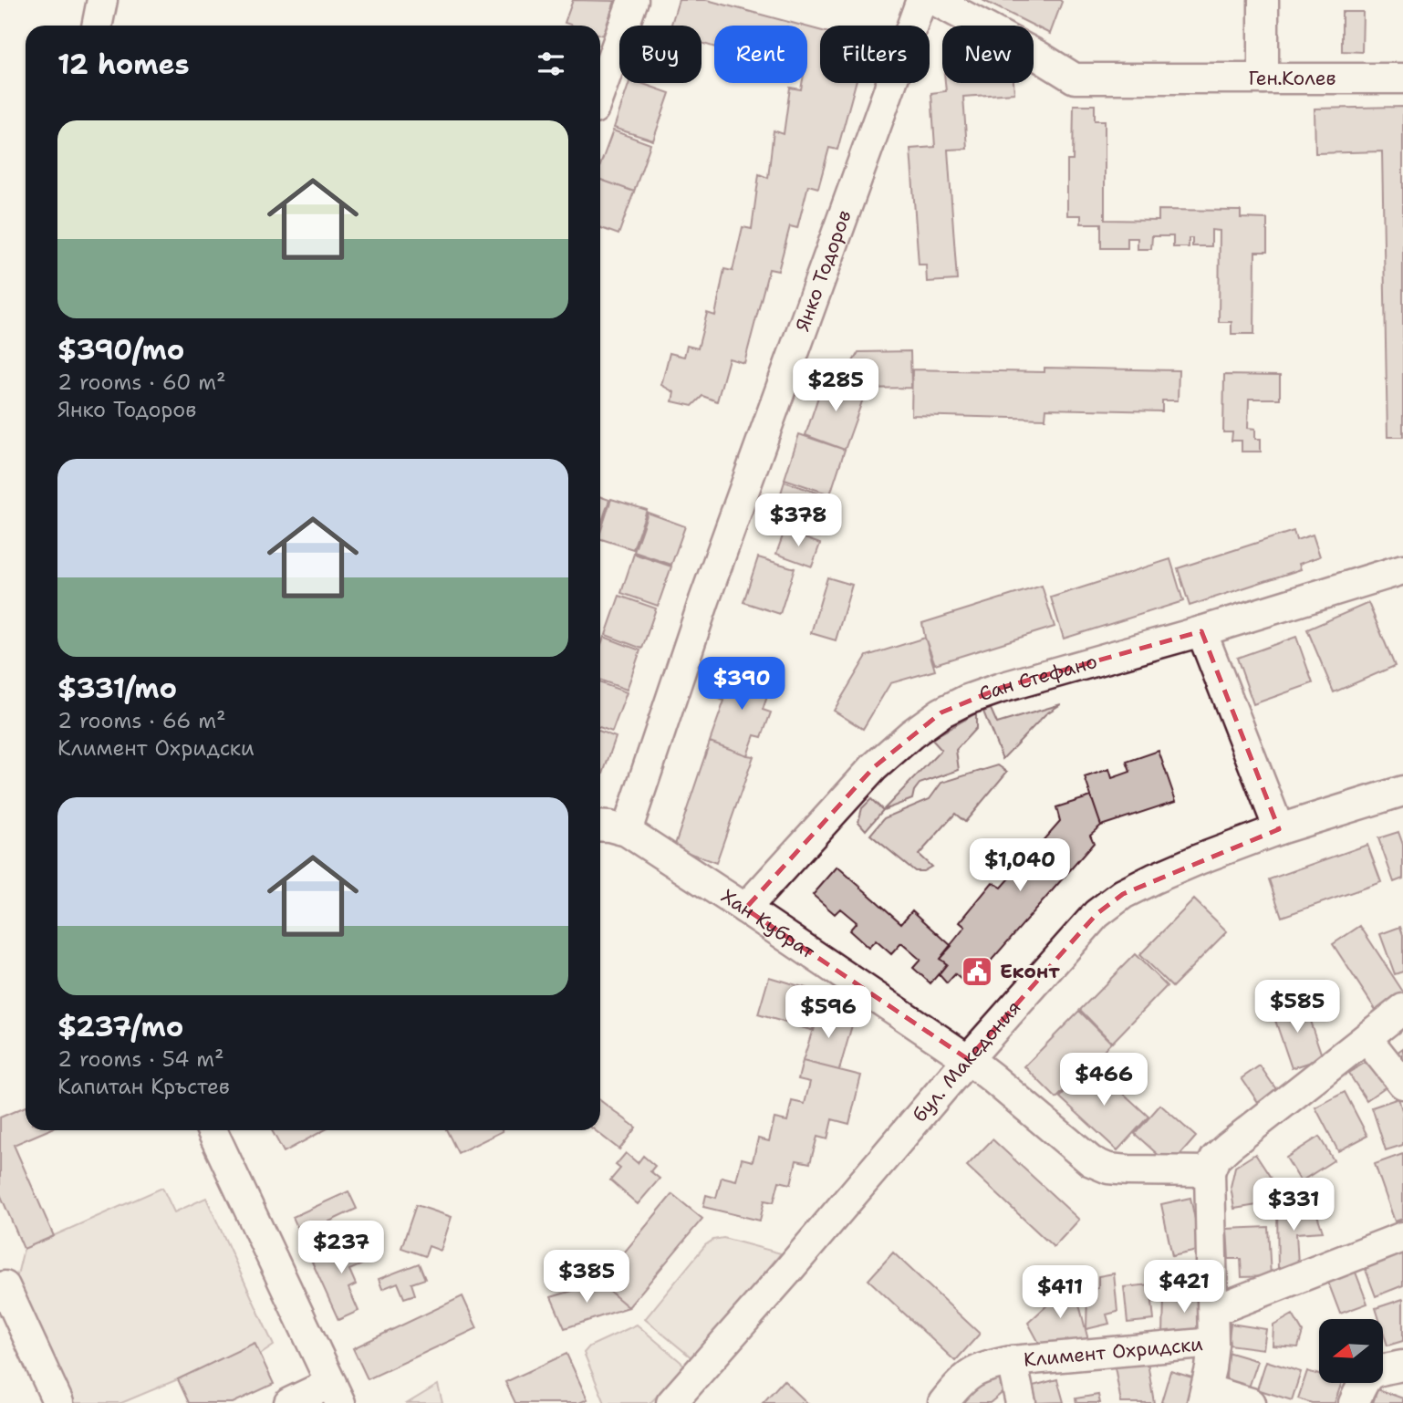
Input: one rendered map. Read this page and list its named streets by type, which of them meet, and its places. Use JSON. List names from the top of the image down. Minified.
{"streets":{"street":["Ген.Колев","Янко Тодоров","Сан Стефано","Хан Кубрат","бул. Македония","Климент Охридски"]},"crossings":[["Янко Тодоров","Хан Кубрат"],["Сан Стефано","Хан Кубрат"],["Хан Кубрат","бул. Македония"]],"places":{"public building":["Еконт"]},"north":"left","page":{"chip":["Buy","Rent","Filters","New"],"heading":"12 homes","list":[{"name":"$390/mo","note":"2 rooms · 60 m² · Янко Тодоров"},{"name":"$331/mo","note":"2 rooms · 66 m² · Климент Охридски"},{"name":"$237/mo","note":"2 rooms · 54 m² · Капитан Кръстев"}],"price":["$285","$378","$390","$1,040","$585","$596","$466","$331","$237","$385","$421","$411"]}}
